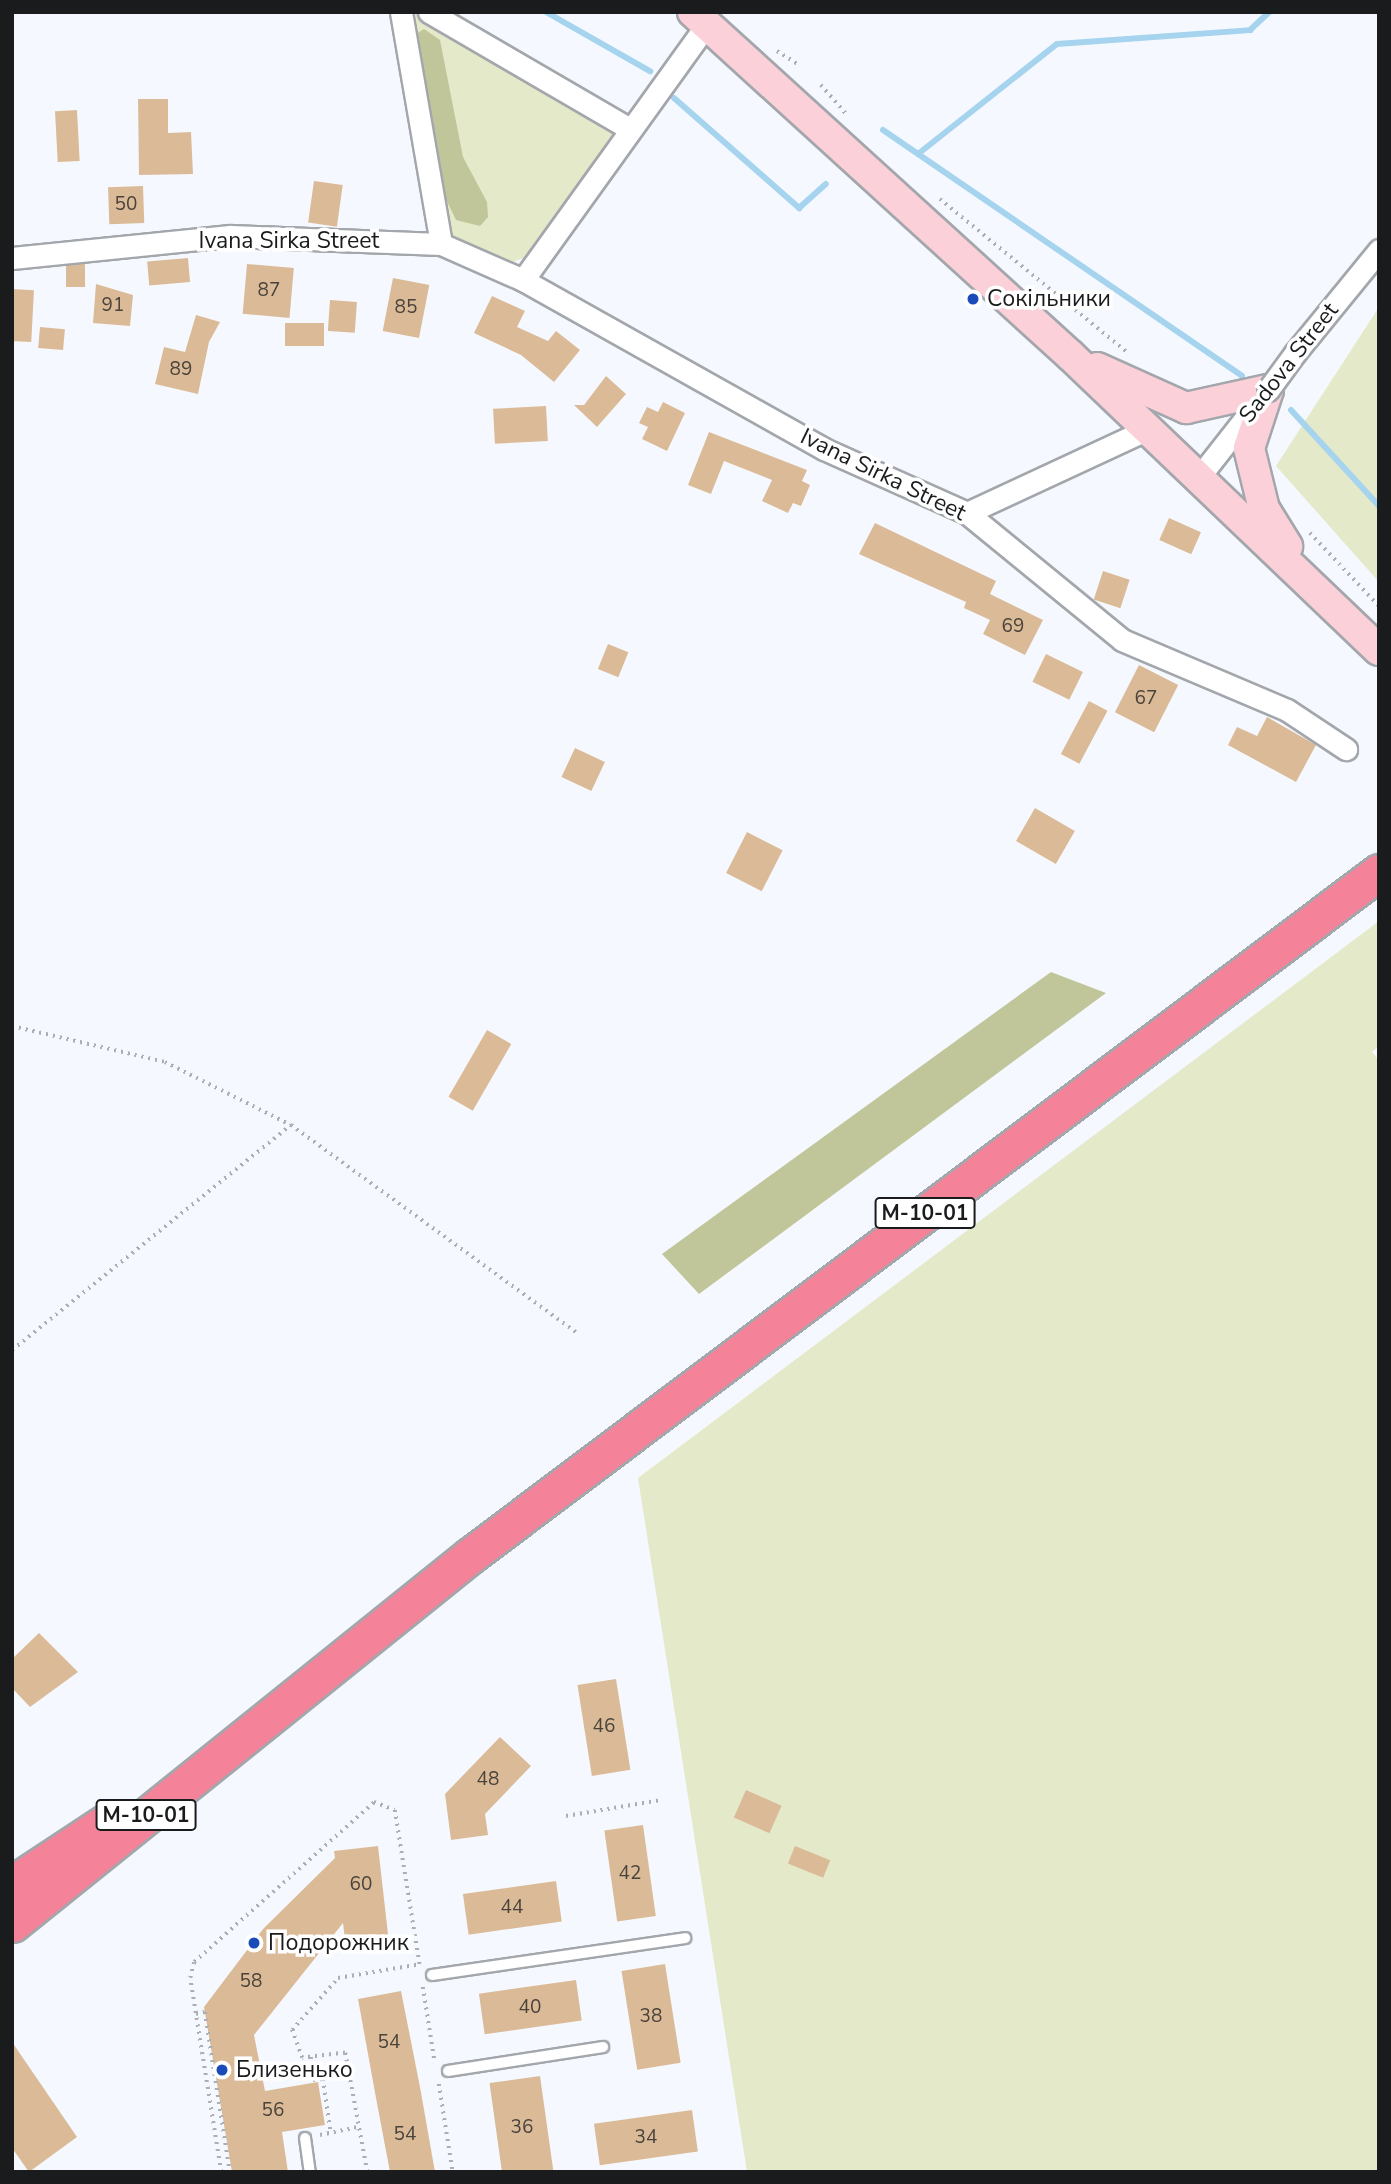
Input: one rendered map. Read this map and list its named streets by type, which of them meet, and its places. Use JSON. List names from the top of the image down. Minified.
{"streets":{"highway":["М-10-01"],"street":["Ivana Sirka Street","Sadova Street"]},"places":["Сокільники","Подорожник","Близенько"],"house_numbers":["50","87","91","85","89","69","67","46","48","42","60","44","58","40","38","54","56","36","54","34"]}
